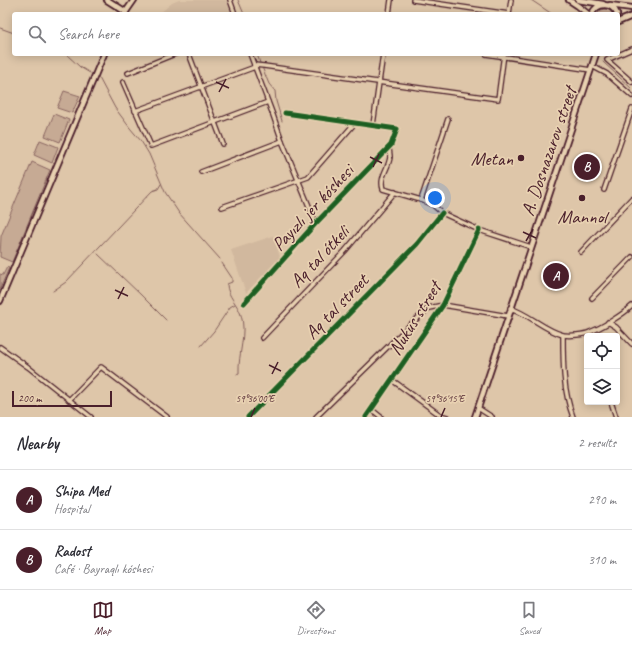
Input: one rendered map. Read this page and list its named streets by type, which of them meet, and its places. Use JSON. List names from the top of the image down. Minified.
{"streets":{"main road":["A. Dosnazarov street"],"street":["Payızlı jer kóshesi","Aq tal ótkeli","Aq tal street","Nukus street"]},"places":["Metan","Mannol"],"scale_bar":"200 m","page":{"search":"Search here","pins":["B","A"],"scale":"200 m","heading":["Nearby","2 results"],"list":[{"mark":"A","name":"Shipa Med","note":"Hospital","value":"290 m"},{"mark":"B","name":"Radost","note":"Café · Bayraqlı kóshesi","value":"310 m"}],"nav":["Map","Directions","Saved"]},"coordinates":["59°36'00\"E","59°36'15\"E"]}
